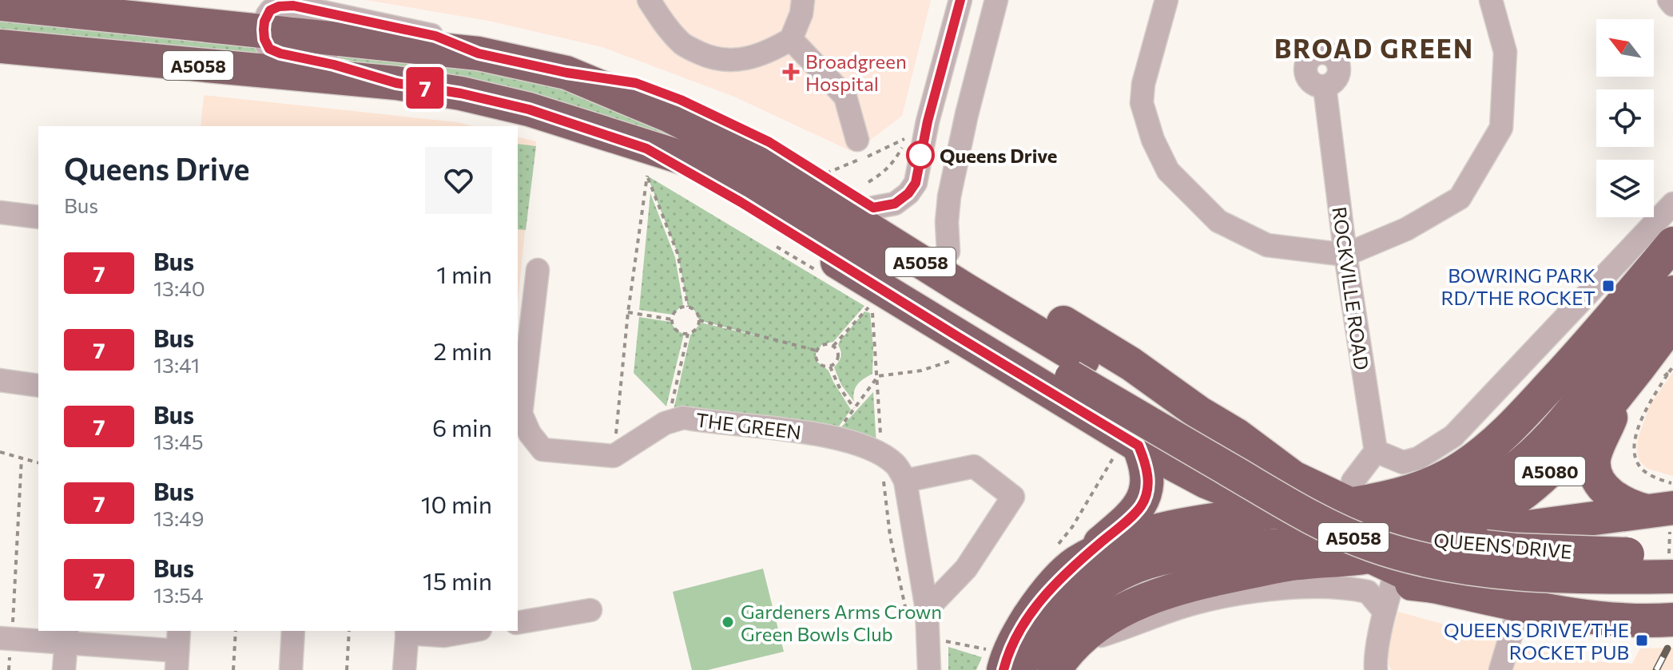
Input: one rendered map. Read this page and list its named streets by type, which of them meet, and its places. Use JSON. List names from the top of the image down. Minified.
{"streets":{"highway":["A5058","A5080","QUEENS DRIVE"],"street":["ROCKVILLE ROAD","THE GREEN"]},"districts":["BROAD GREEN"],"places":{"health":["Broadgreen Hospital"],"other":["Queens Drive","Gardeners Arms Crown Green Bowls Club"],"transit":["BOWRING PARK RD/THE ROCKET","QUEENS DRIVE/THE ROCKET PUB"]},"lines":["bus line 7"],"north":"top left","page":{"on_map":"7","heading":["Queens Drive","Bus"],"list":[{"mark":"7","name":"Bus","note":"13:40","value":"1 min"},{"mark":"7","name":"Bus","note":"13:41","value":"2 min"},{"mark":"7","name":"Bus","note":"13:45","value":"6 min"},{"mark":"7","name":"Bus","note":"13:49","value":"10 min"},{"mark":"7","name":"Bus","note":"13:54","value":"15 min"}]}}
